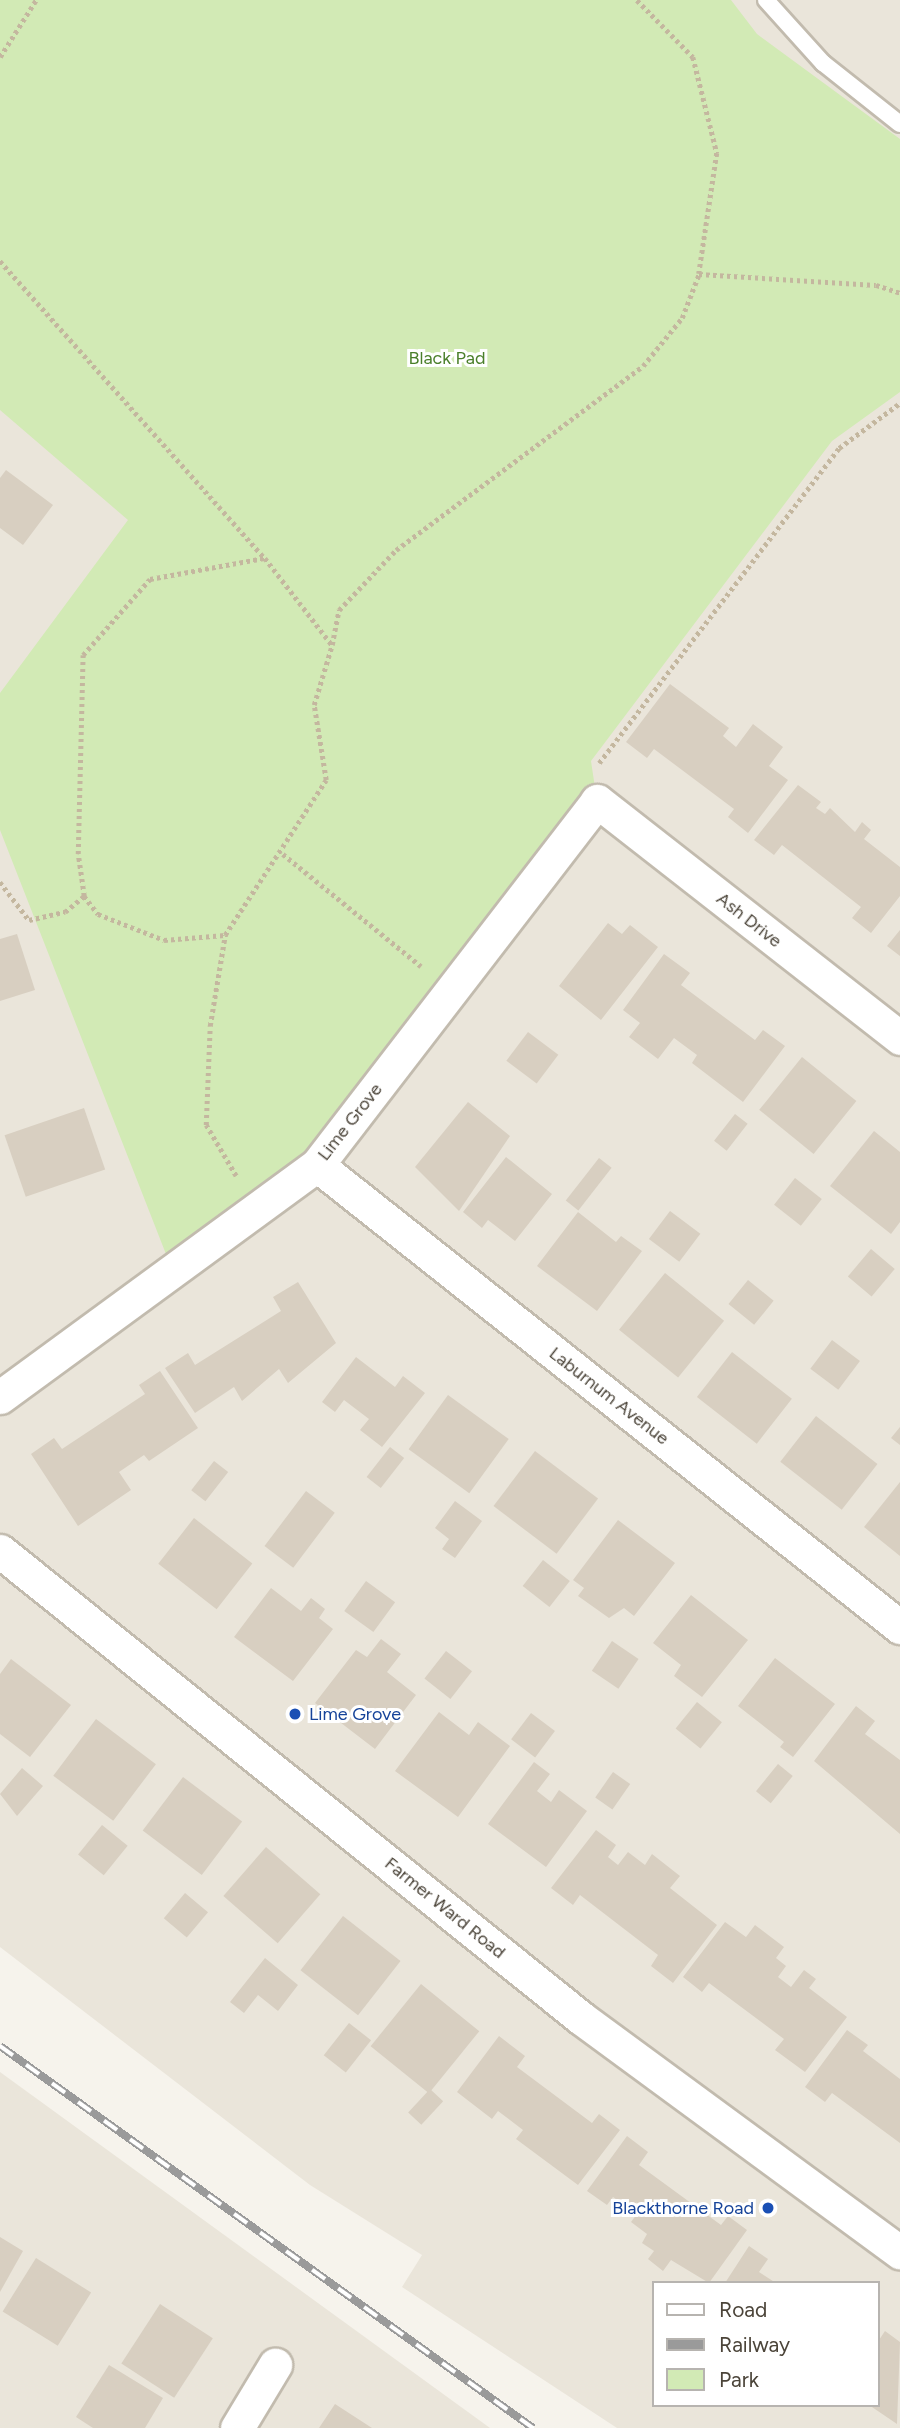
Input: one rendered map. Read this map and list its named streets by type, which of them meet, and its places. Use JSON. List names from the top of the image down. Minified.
{"streets":{"street":["Ash Drive","Lime Grove","Laburnum Avenue","Farmer Ward Road"]},"crossings":[["Ash Drive","Lime Grove"],["Lime Grove","Laburnum Avenue"]],"parks":["Black Pad"],"places":["Lime Grove","Blackthorne Road"],"legend":["Road","Railway","Park"]}
